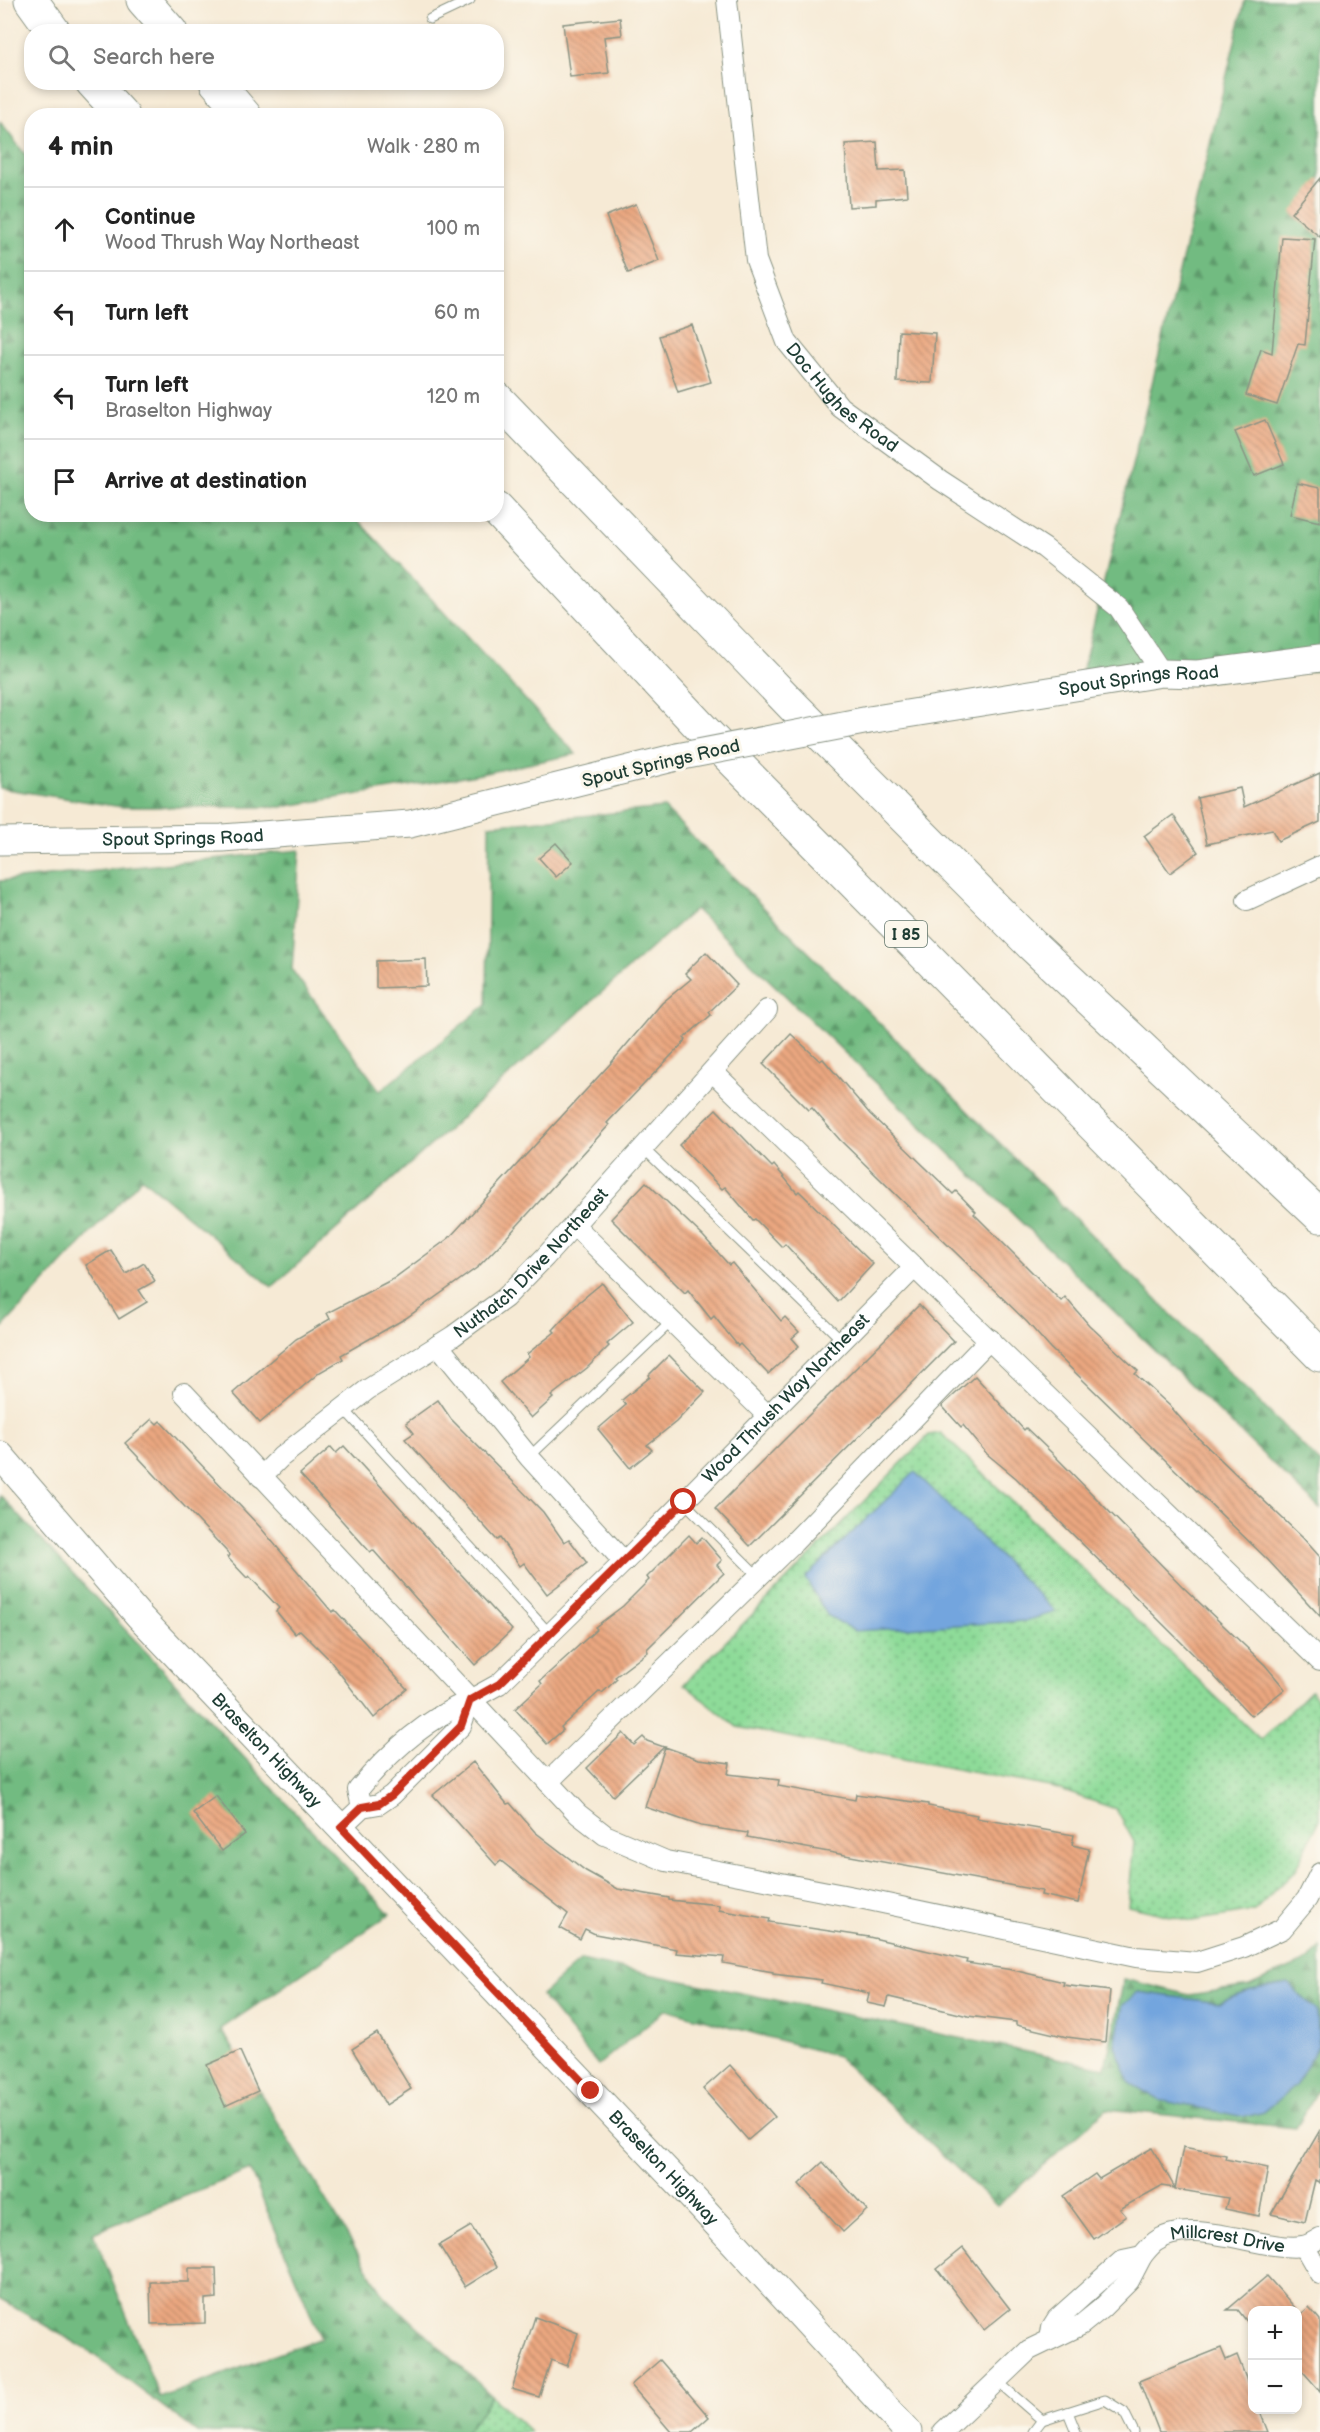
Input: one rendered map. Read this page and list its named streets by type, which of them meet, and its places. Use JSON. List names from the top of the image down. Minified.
{"streets":{"highway":["I 85"],"street":["Doc Hughes Road","Spout Springs Road","Nuthatch Drive Northeast","Wood Thrush Way Northeast","Braselton Highway","Millcrest Drive"]},"crossings":[["Doc Hughes Road","Spout Springs Road"]],"page":{"search":"Search here","heading":["4 min","Walk · 280 m"],"list":[["Continue","Wood Thrush Way Northeast","100 m"],["Turn left","60 m"],["Turn left","Braselton Highway","120 m"],"Arrive at destination"],"map_buttons":["+","−"]}}
